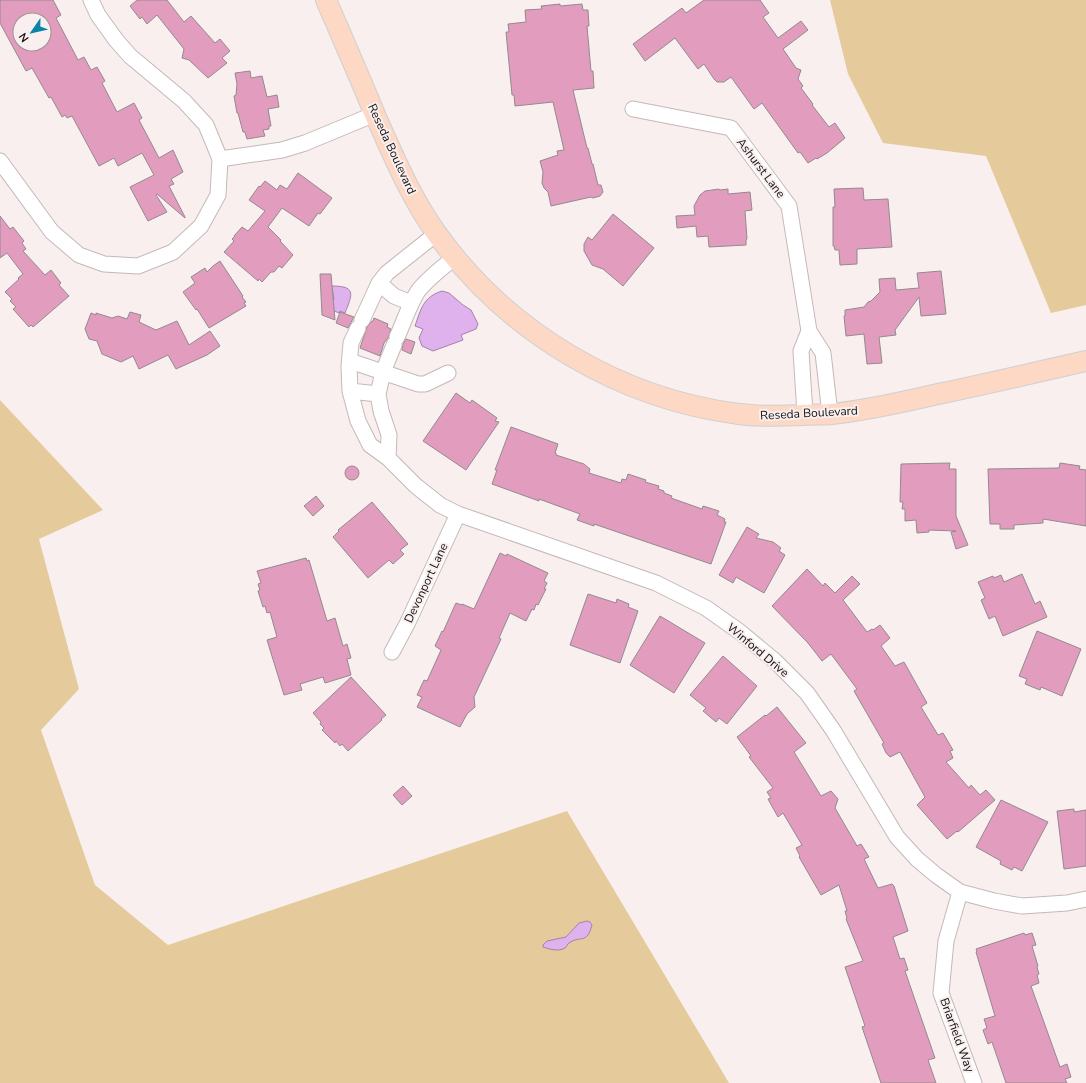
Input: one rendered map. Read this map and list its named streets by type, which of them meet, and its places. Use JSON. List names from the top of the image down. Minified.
{"streets":{"main road":["Reseda Boulevard"],"street":["Ashurst Lane","Devonport Lane","Winford Drive","Briarfield Way"]},"crossings":[["Reseda Boulevard","Ashurst Lane"],["Reseda Boulevard","Winford Drive"],["Devonport Lane","Winford Drive"],["Winford Drive","Briarfield Way"]],"north":"bottom left"}
